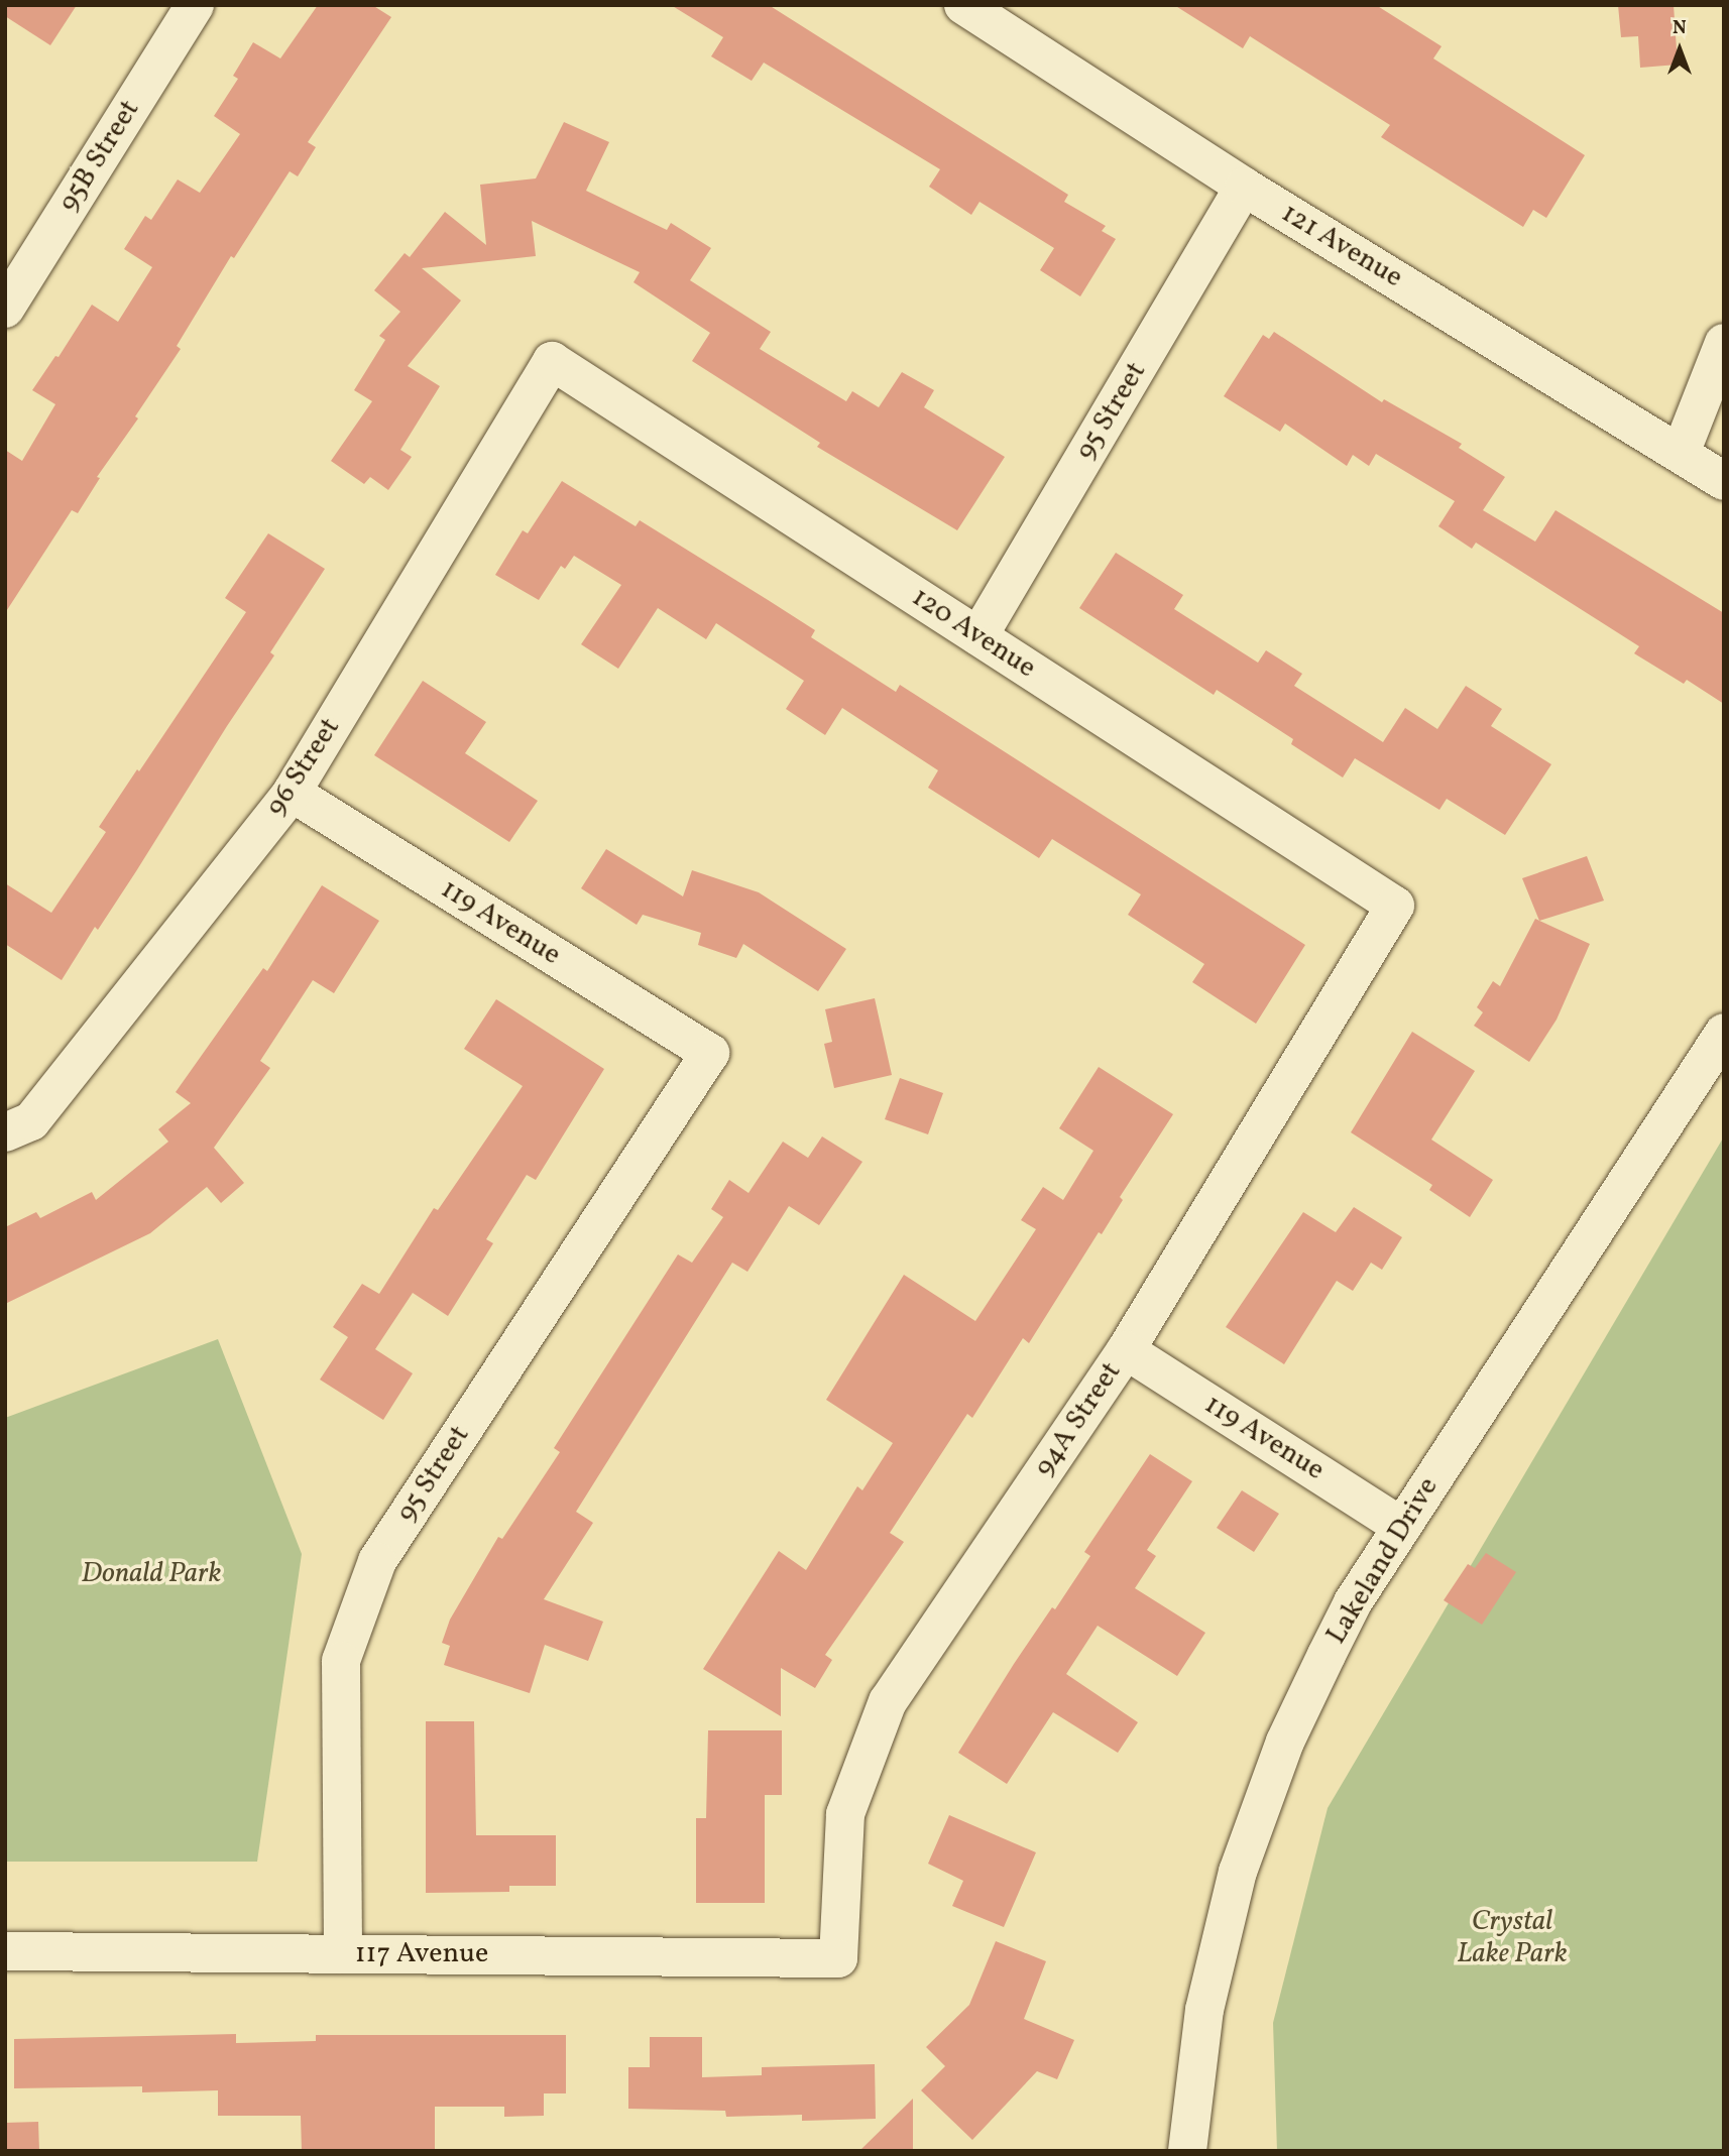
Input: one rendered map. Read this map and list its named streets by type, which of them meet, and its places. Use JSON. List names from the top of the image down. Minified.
{"streets":{"street":["95B Street","121 Avenue","95 Street","120 Avenue","96 Street","119 Avenue","94A Street","Lakeland Drive","117 Avenue"]},"crossings":[["121 Avenue","95 Street"],["95 Street","120 Avenue"],["95 Street","119 Avenue"],["95 Street","117 Avenue"],["120 Avenue","96 Street"],["120 Avenue","94A Street"],["96 Street","119 Avenue"],["119 Avenue","94A Street"],["119 Avenue","Lakeland Drive"],["94A Street","117 Avenue"]],"parks":["Donald Park","Crystal Lake Park"],"north":"top"}
